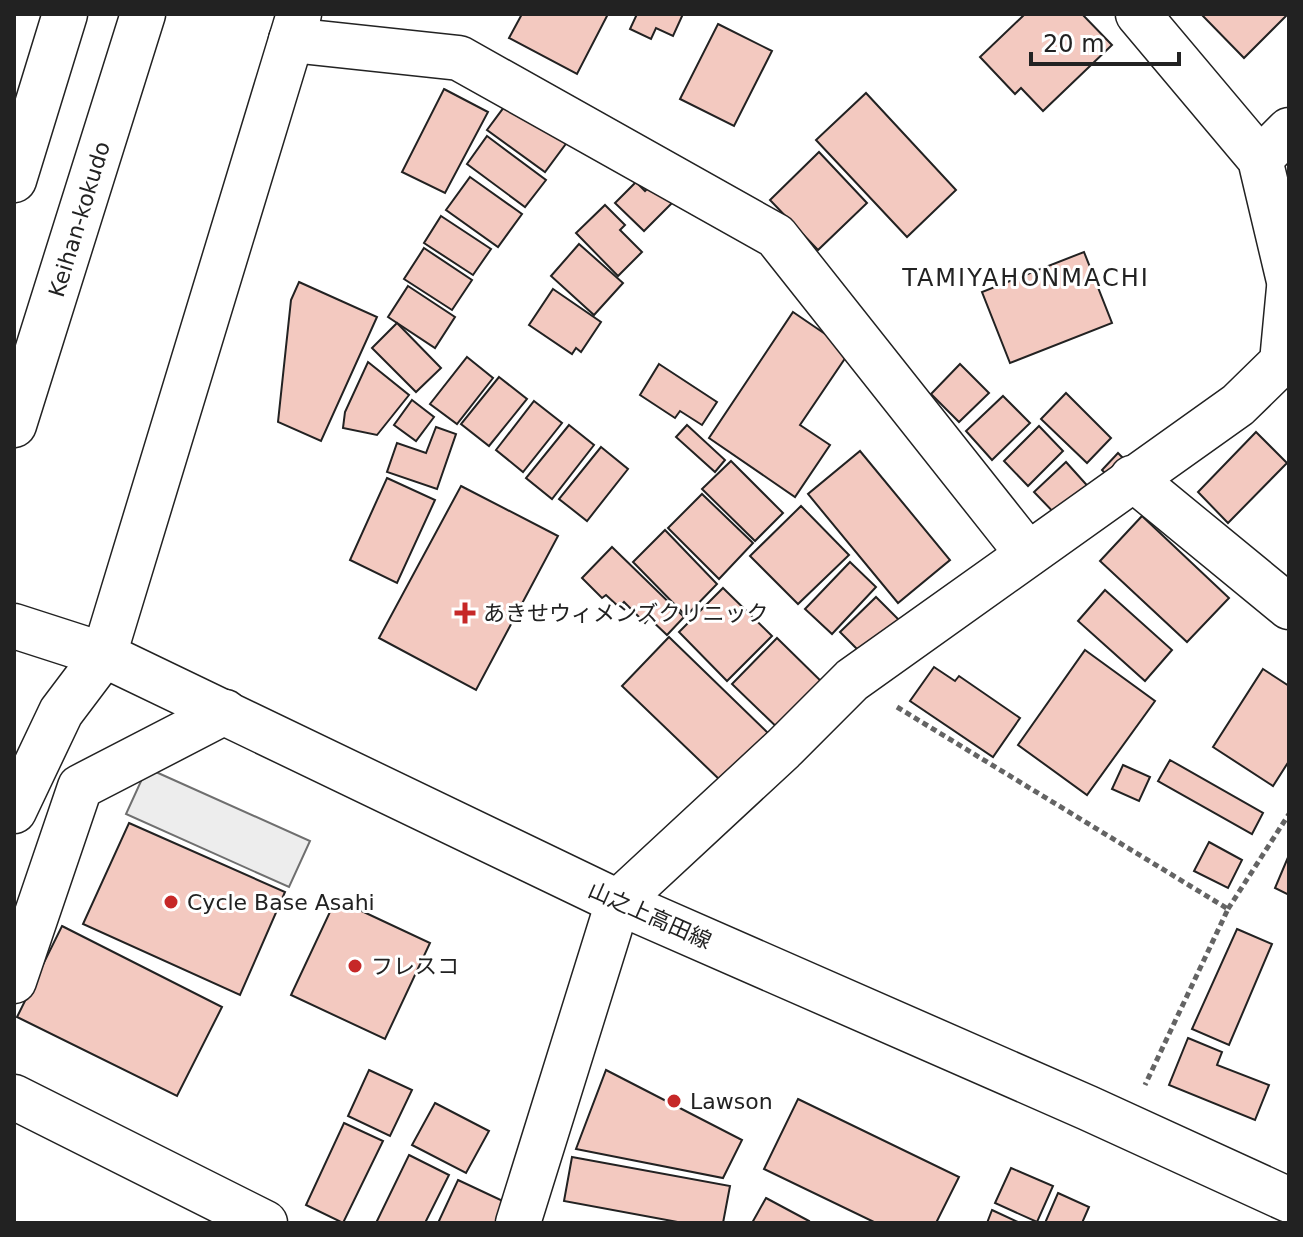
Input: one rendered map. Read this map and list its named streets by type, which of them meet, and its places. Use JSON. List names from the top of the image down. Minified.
{"streets":{"main road":["Keihan-kokudo","山之上高田線"]},"districts":["TAMIYAHONMACHI"],"places":{"health":["あきせウィメンズクリニック"],"other":["Cycle Base Asahi","フレスコ","Lawson"]},"scale_bar":"20 m"}
